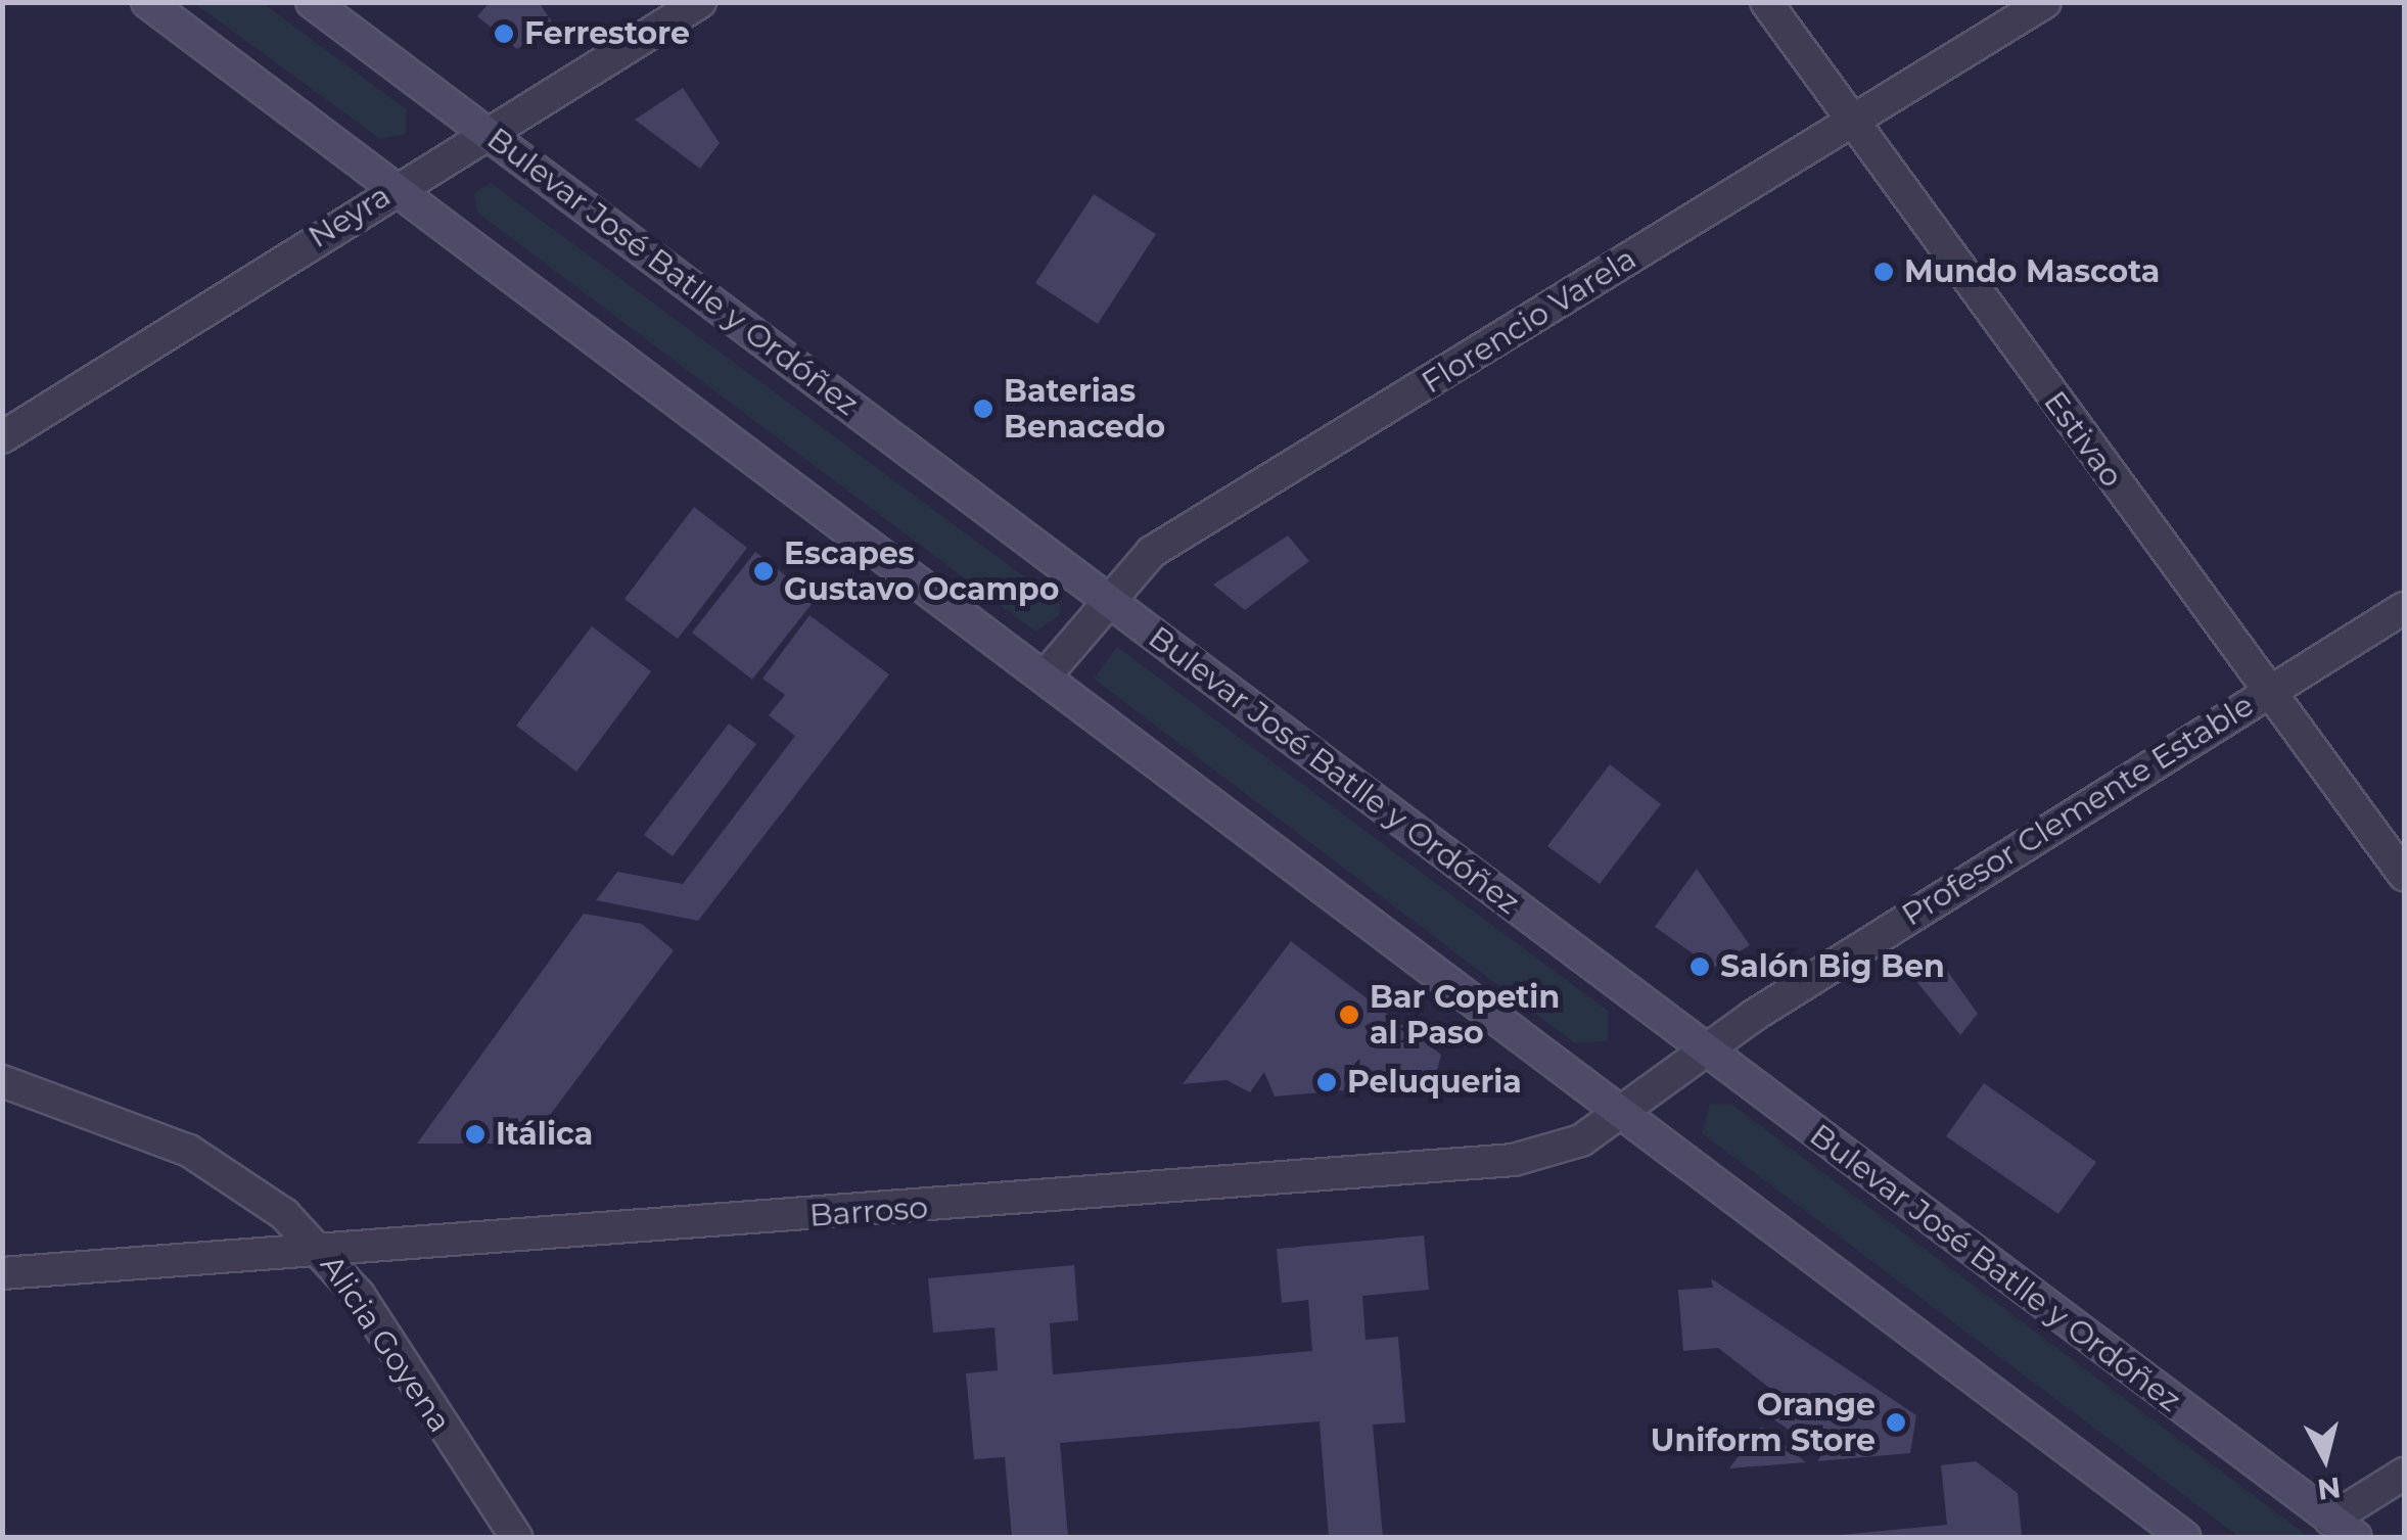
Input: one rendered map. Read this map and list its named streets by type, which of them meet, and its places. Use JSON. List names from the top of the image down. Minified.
{"streets":{"main road":["Bulevar José Batlle y Ordóñez"],"street":["Neyra","Florencio Varela","Estivao","Profesor Clemente Estable","Barroso","Alicia Goyena"]},"crossings":[["Neyra","Bulevar José Batlle y Ordóñez"],["Bulevar José Batlle y Ordóñez","Florencio Varela"],["Bulevar José Batlle y Ordóñez","Profesor Clemente Estable"],["Bulevar José Batlle y Ordóñez","Barroso"],["Florencio Varela","Estivao"],["Estivao","Profesor Clemente Estable"],["Profesor Clemente Estable","Barroso"],["Barroso","Alicia Goyena"]],"places":["Ferrestore","Mundo Mascota","Baterias Benacedo","Escapes Gustavo Ocampo","Salón Big Ben","Bar Copetin al Paso","Peluqueria","Itálica","Orange Uniform Store"],"north":"bottom"}
